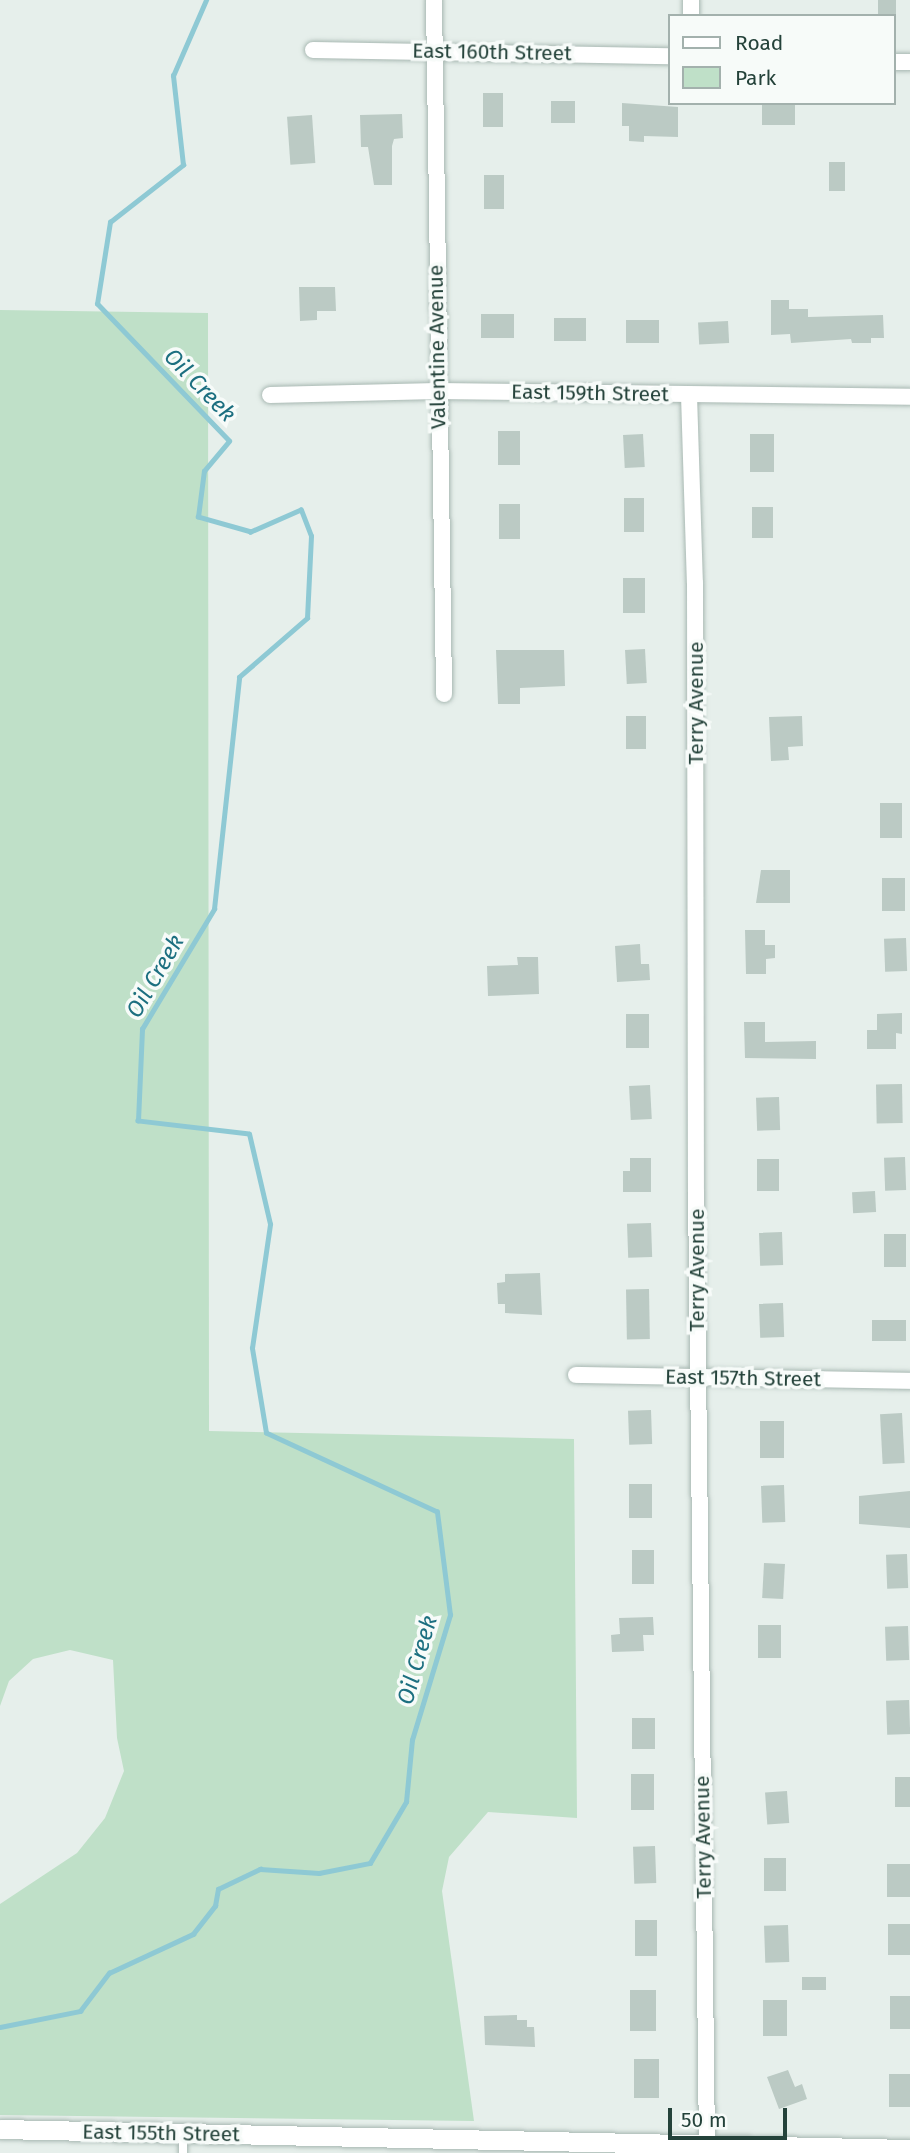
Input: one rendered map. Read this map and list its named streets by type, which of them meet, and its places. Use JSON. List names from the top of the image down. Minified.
{"streets":{"street":["East 160th Street","Valentine Avenue","East 159th Street","Terry Avenue","East 157th Street","East 155th Street"]},"crossings":[["East 160th Street","Valentine Avenue"],["Valentine Avenue","East 159th Street"],["East 159th Street","Terry Avenue"],["Terry Avenue","East 157th Street"],["Terry Avenue","East 155th Street"]],"water":["Oil Creek"],"legend":["Road","Park"],"scale_bar":"50 m"}
